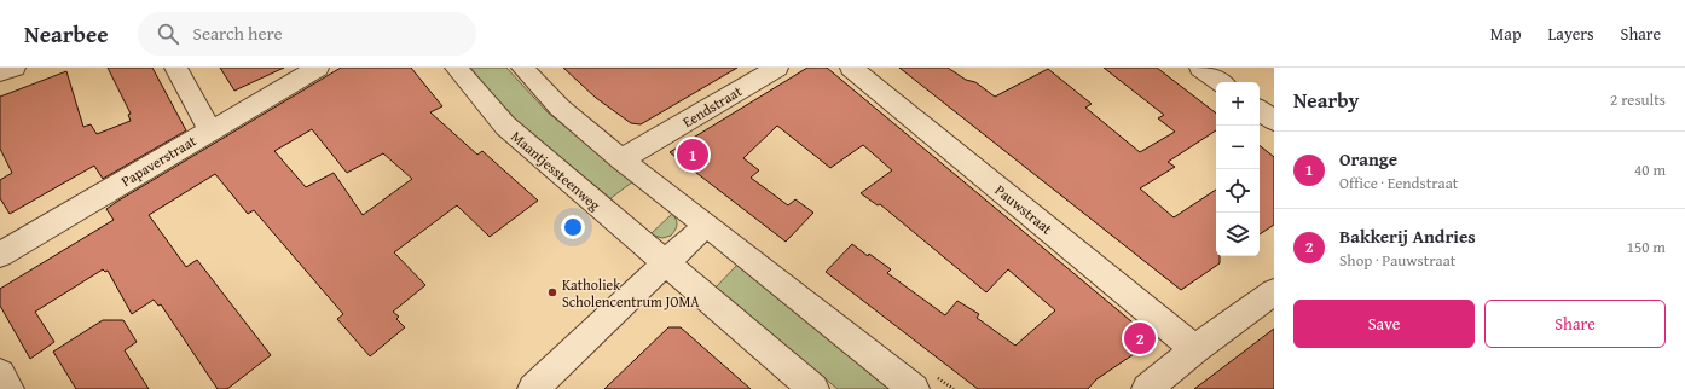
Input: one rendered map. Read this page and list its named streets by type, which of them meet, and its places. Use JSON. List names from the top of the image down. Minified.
{"streets":{"street":["Eendstraat","Papaverstraat","Maantjessteenweg","Pauwstraat"]},"places":["Katholiek Scholencentrum JOMA"],"page":{"header":"Nearbee","search":"Search here","nav":["Map","Layers","Share"],"heading":["Nearby","2 results"],"map_buttons":["+","−"],"list":[{"mark":"1","name":"Orange","note":"Office · Eendstraat","value":"40 m"},{"mark":"2","name":"Bakkerij Andries","note":"Shop · Pauwstraat","value":"150 m"}],"pins":["1","2"],"buttons":["Save","Share"]}}
